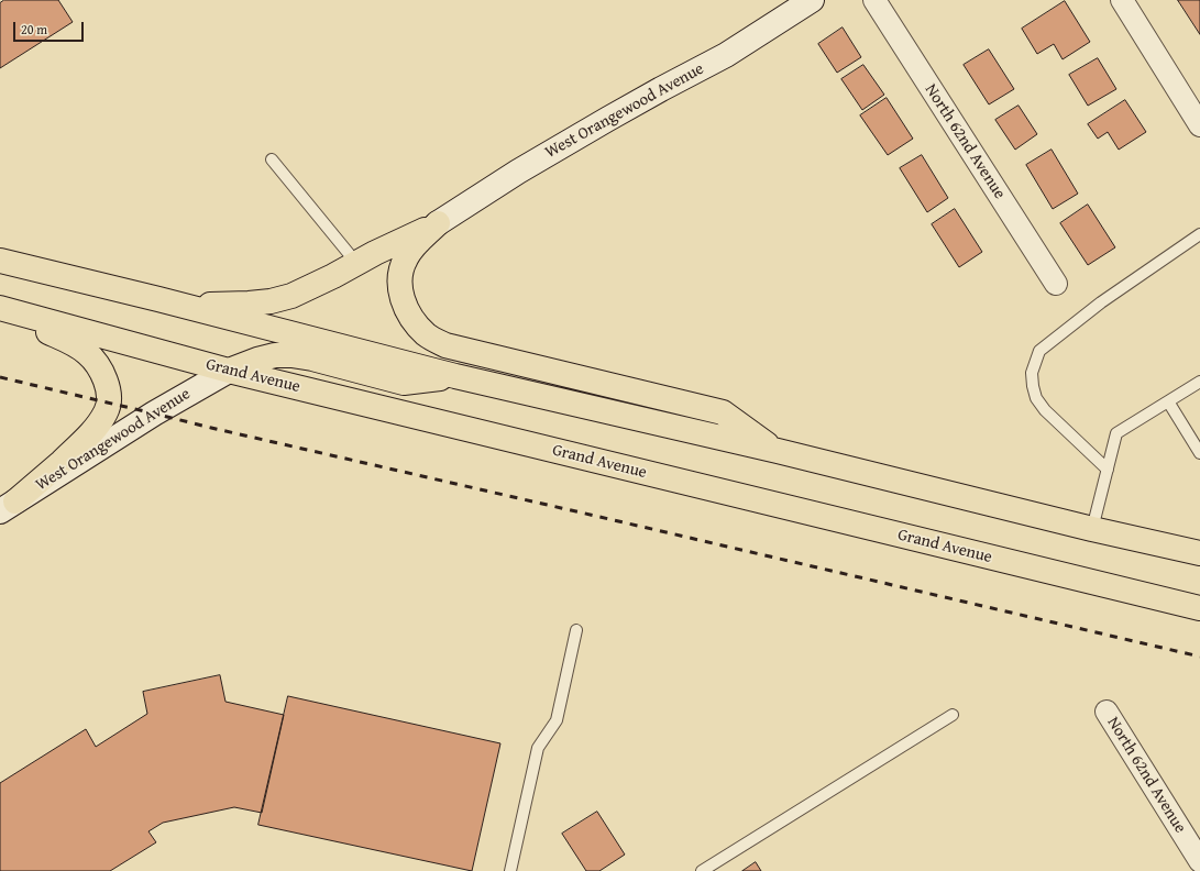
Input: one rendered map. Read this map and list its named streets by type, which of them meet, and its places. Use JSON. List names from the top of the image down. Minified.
{"streets":{"highway":["Grand Avenue"],"street":["West Orangewood Avenue","North 62nd Avenue"]},"crossings":[["West Orangewood Avenue","Grand Avenue"]],"scale_bar":"20 m"}
